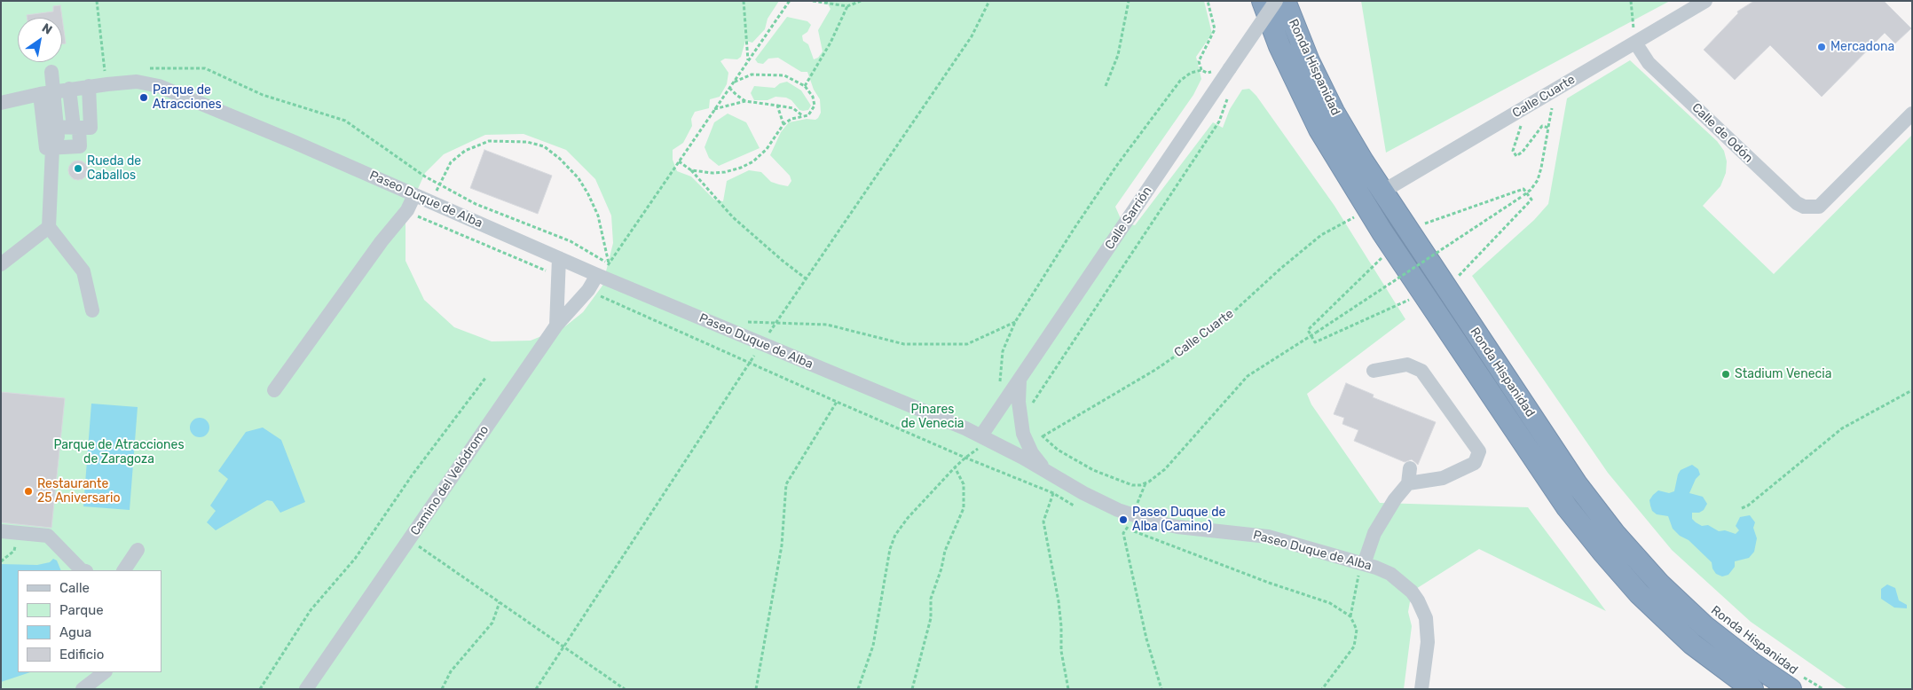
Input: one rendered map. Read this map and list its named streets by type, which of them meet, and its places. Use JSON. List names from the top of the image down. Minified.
{"streets":{"highway":["Ronda Hispanidad"],"street":["Calle Cuarte","Calle de Odón","Paseo Duque de Alba","Calle Sarrión","Camino del Velódromo"]},"crossings":[["Ronda Hispanidad","Calle Cuarte"],["Calle Cuarte","Calle de Odón"],["Paseo Duque de Alba","Calle Sarrión"],["Paseo Duque de Alba","Camino del Velódromo"]],"parks":["Pinares de Venecia","Parque de Atracciones de Zaragoza"],"places":["Mercadona","Parque de Atracciones","Rueda de Caballos","Stadium Venecia","Restaurante 25 Aniversario","Paseo Duque de Alba (Camino)"],"legend":["Calle","Parque","Agua","Edificio"],"north":"top right"}
